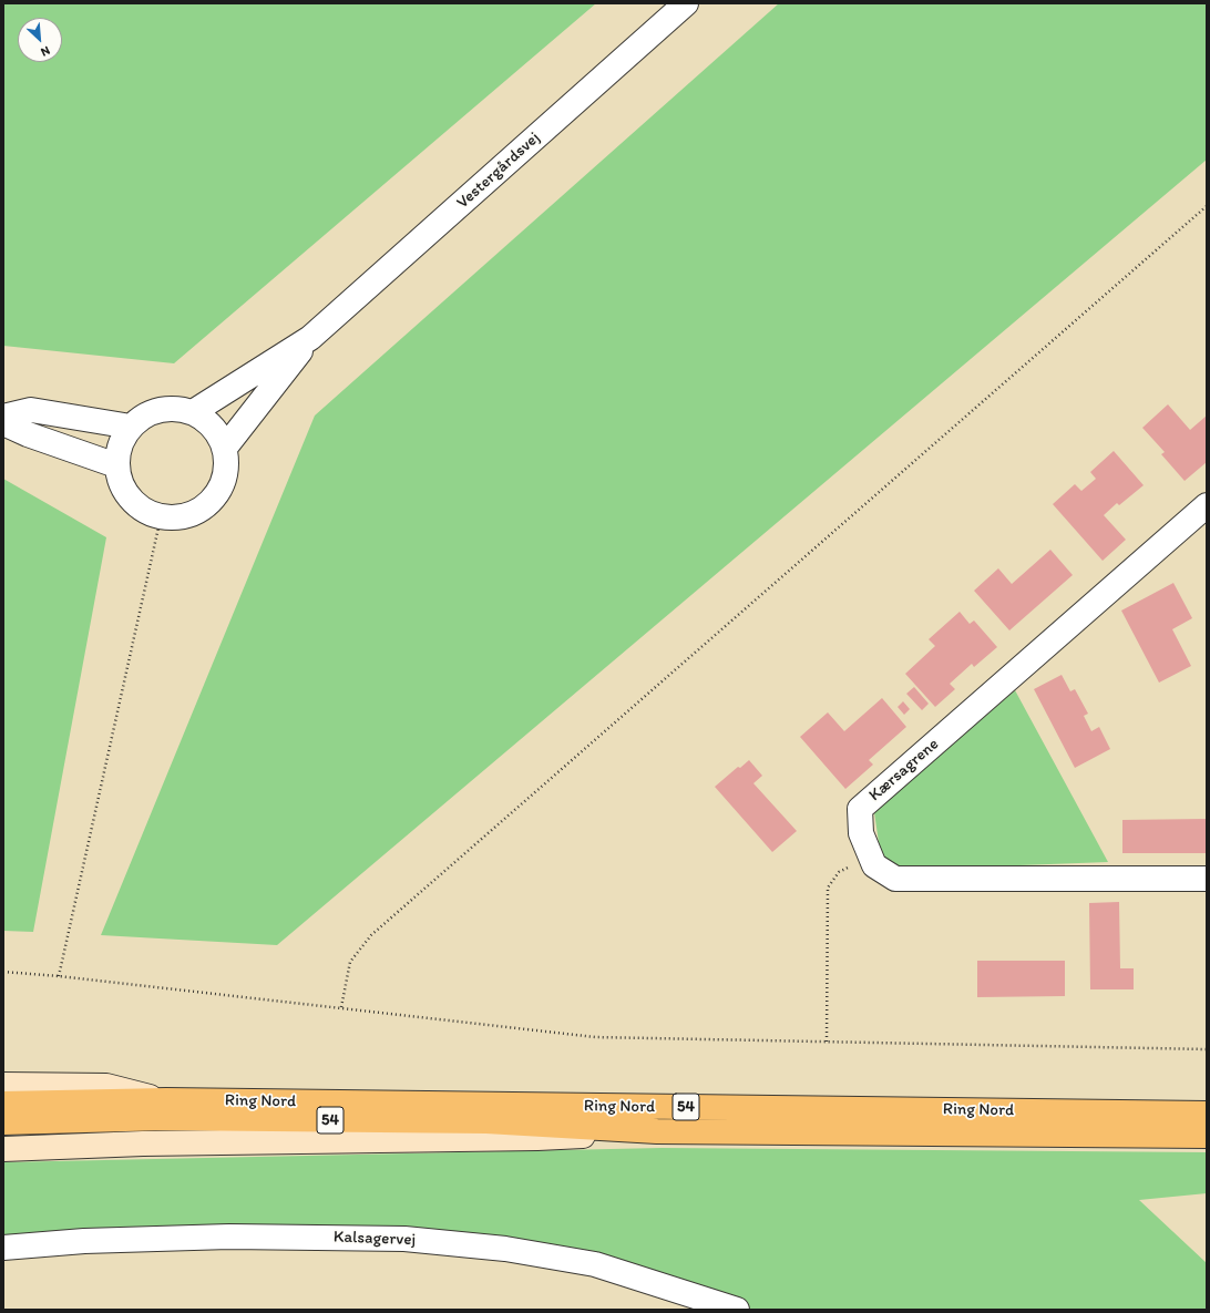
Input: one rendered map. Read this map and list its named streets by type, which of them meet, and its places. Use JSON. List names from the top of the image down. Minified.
{"streets":{"highway":["Ring Nord","54"],"street":["Vestergårdsvej","Kærsagrene","Kalsagervej"]},"crossings":[["Ring Nord","54"]],"north":"bottom right"}
